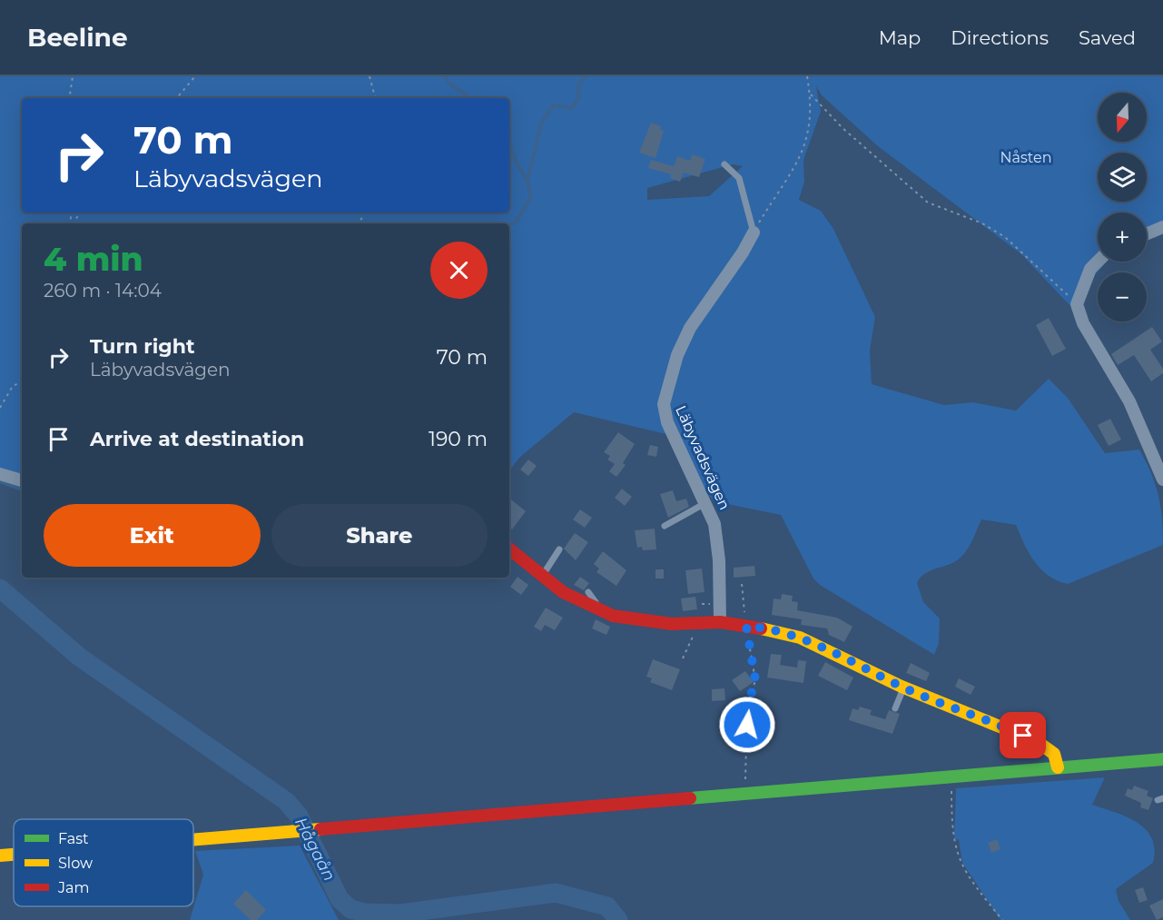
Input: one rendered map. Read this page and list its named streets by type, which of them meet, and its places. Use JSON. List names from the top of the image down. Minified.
{"streets":{"street":["Läbyvadsvägen"]},"water":["Hågaån"],"parks":["Nåsten"],"legend":["Fast","Slow","Jam"],"north":"bottom","page":{"header":"Beeline","nav":["Map","Directions","Saved"],"map_buttons":["+","−"],"turn":["70 m","Läbyvadsvägen"],"heading":["4 min","260 m · 14:04"],"list":[{"name":"Turn right","note":"Läbyvadsvägen","value":"70 m"},{"name":"Arrive at destination","value":"190 m"}],"buttons":["Exit","Share"]}}
